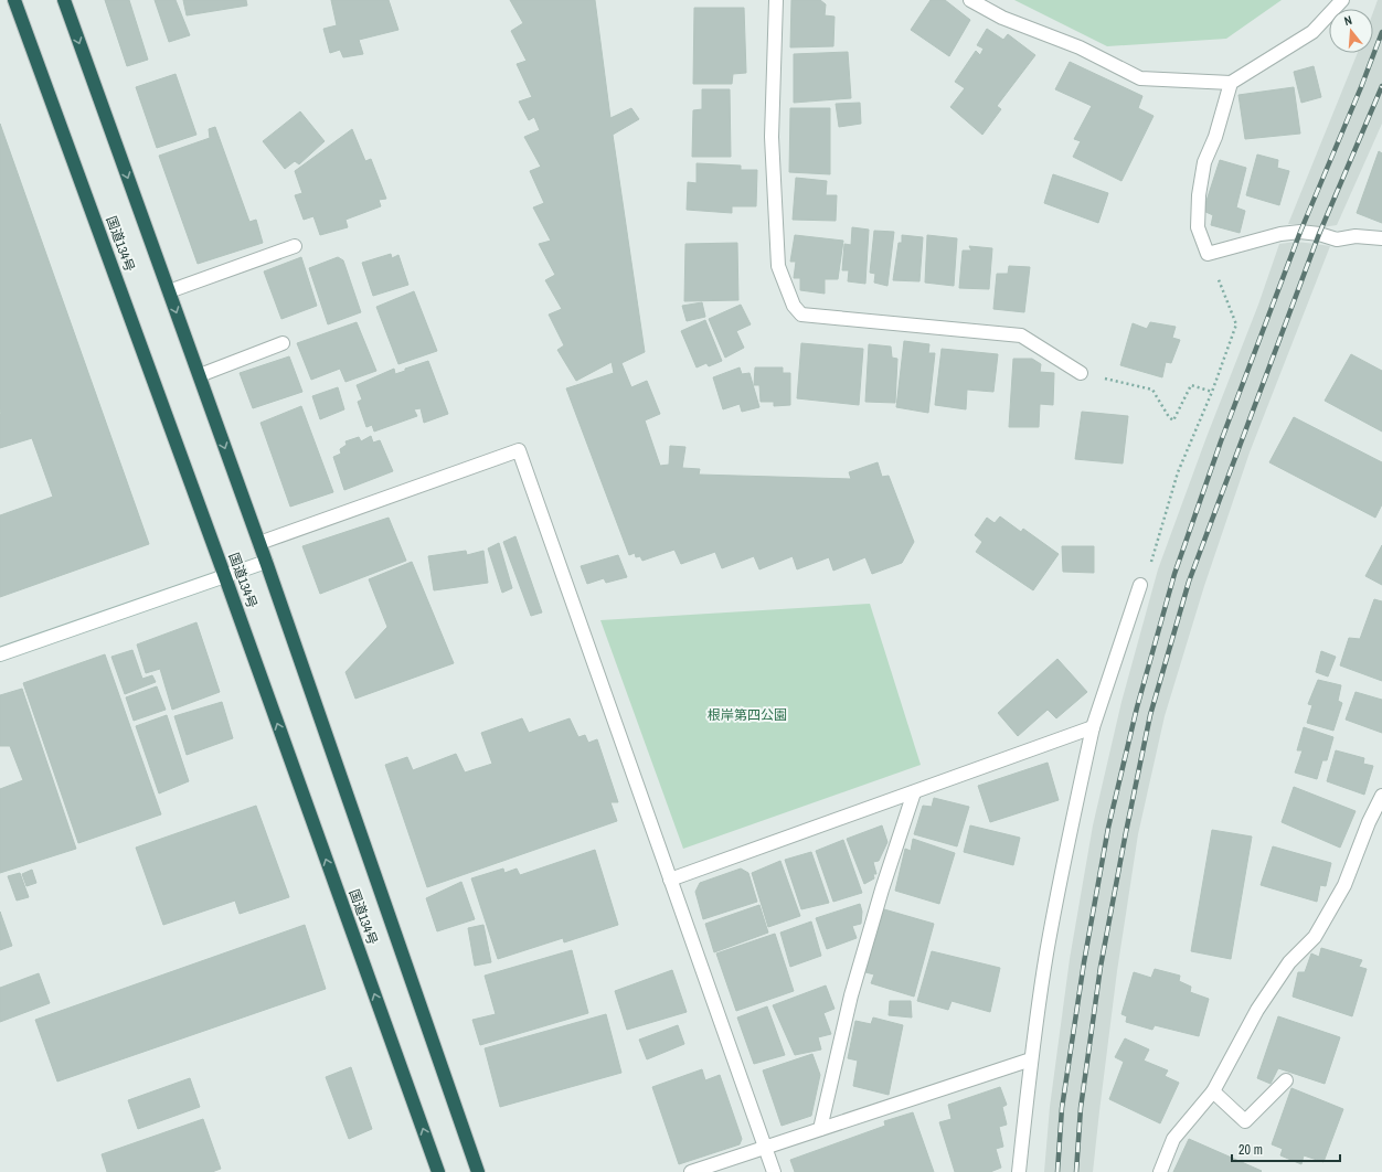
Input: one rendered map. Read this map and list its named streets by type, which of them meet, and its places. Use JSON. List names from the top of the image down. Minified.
{"streets":{"highway":["国道134号"]},"parks":["根岸第四公園"],"scale_bar":"20 m","north":"top"}
